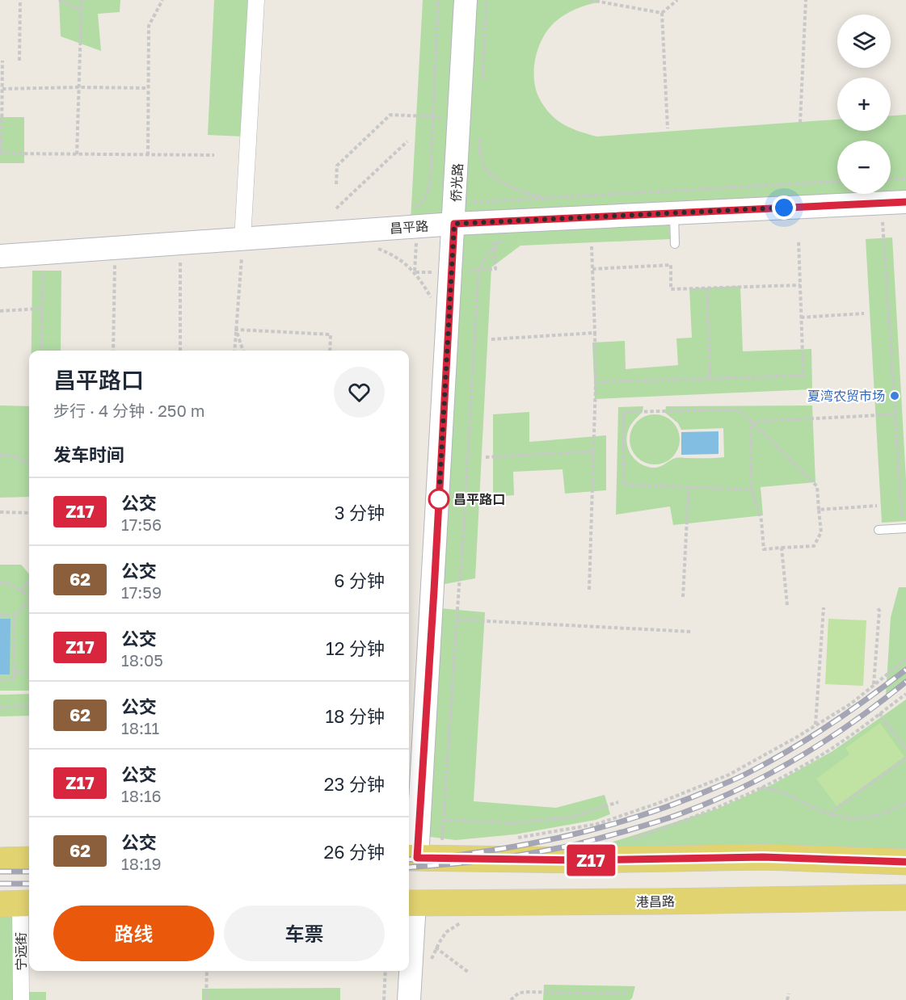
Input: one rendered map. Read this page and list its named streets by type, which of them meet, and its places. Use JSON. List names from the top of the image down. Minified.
{"streets":{"main road":["港昌路"],"street":["侨光路","昌平路","宁远街"]},"crossings":[["侨光路","昌平路"]],"places":["夏湾农贸市场","昌平路口"],"lines":["bus line Z17"],"page":{"on_map":"Z17","map_buttons":["+","−"],"heading":[["昌平路口","步行 · 4 分钟 · 250 m"],"发车时间"],"list":[{"mark":"Z17","name":"公交","note":"17:56","value":"3 分钟"},{"mark":"62","name":"公交","note":"17:59","value":"6 分钟"},{"mark":"Z17","name":"公交","note":"18:05","value":"12 分钟"},{"mark":"62","name":"公交","note":"18:11","value":"18 分钟"},{"mark":"Z17","name":"公交","note":"18:16","value":"23 分钟"},{"mark":"62","name":"公交","note":"18:19","value":"26 分钟"}],"buttons":["路线","车票"]}}
